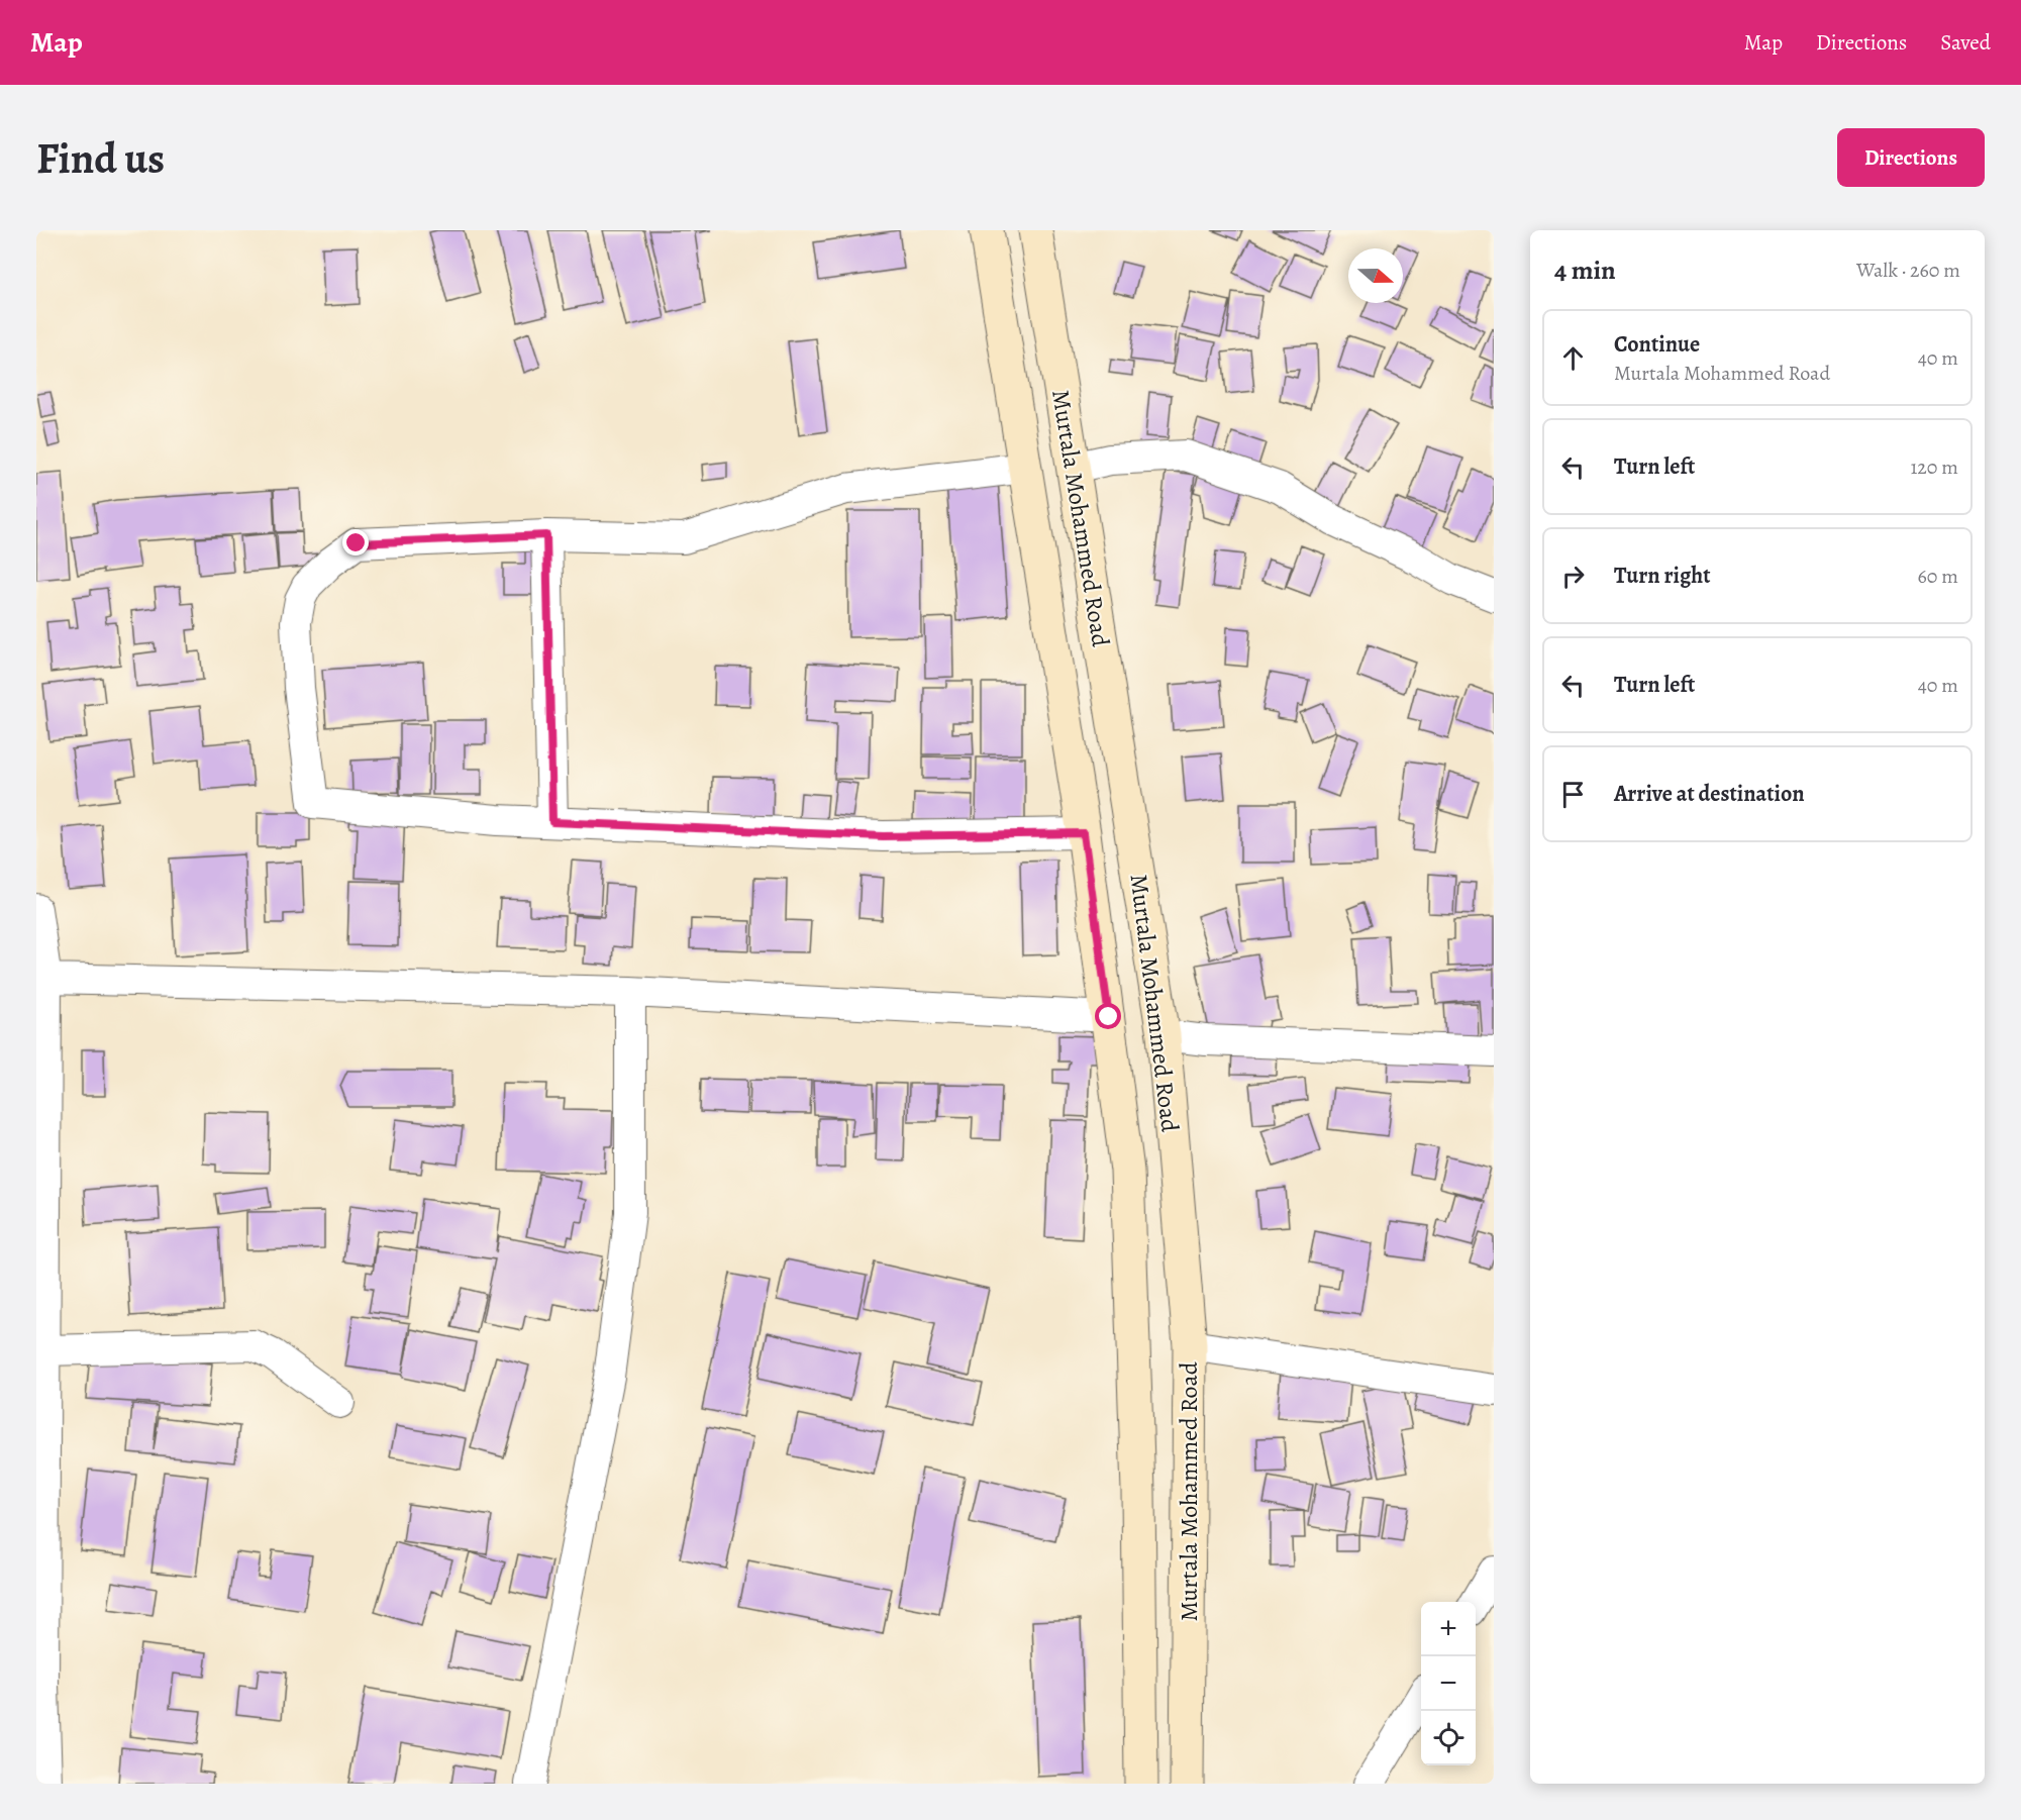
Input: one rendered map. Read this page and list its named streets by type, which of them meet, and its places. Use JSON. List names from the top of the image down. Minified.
{"streets":{"main road":["Murtala Mohammed Road"]},"north":"right","page":{"header":"Map","nav":["Map","Directions","Saved"],"buttons":"Directions","title":"Find us","heading":["4 min","Walk · 260 m"],"list":[["Continue","Murtala Mohammed Road","40 m"],["Turn left","120 m"],["Turn right","60 m"],["Turn left","40 m"],"Arrive at destination"],"map_buttons":["+","−"]}}
